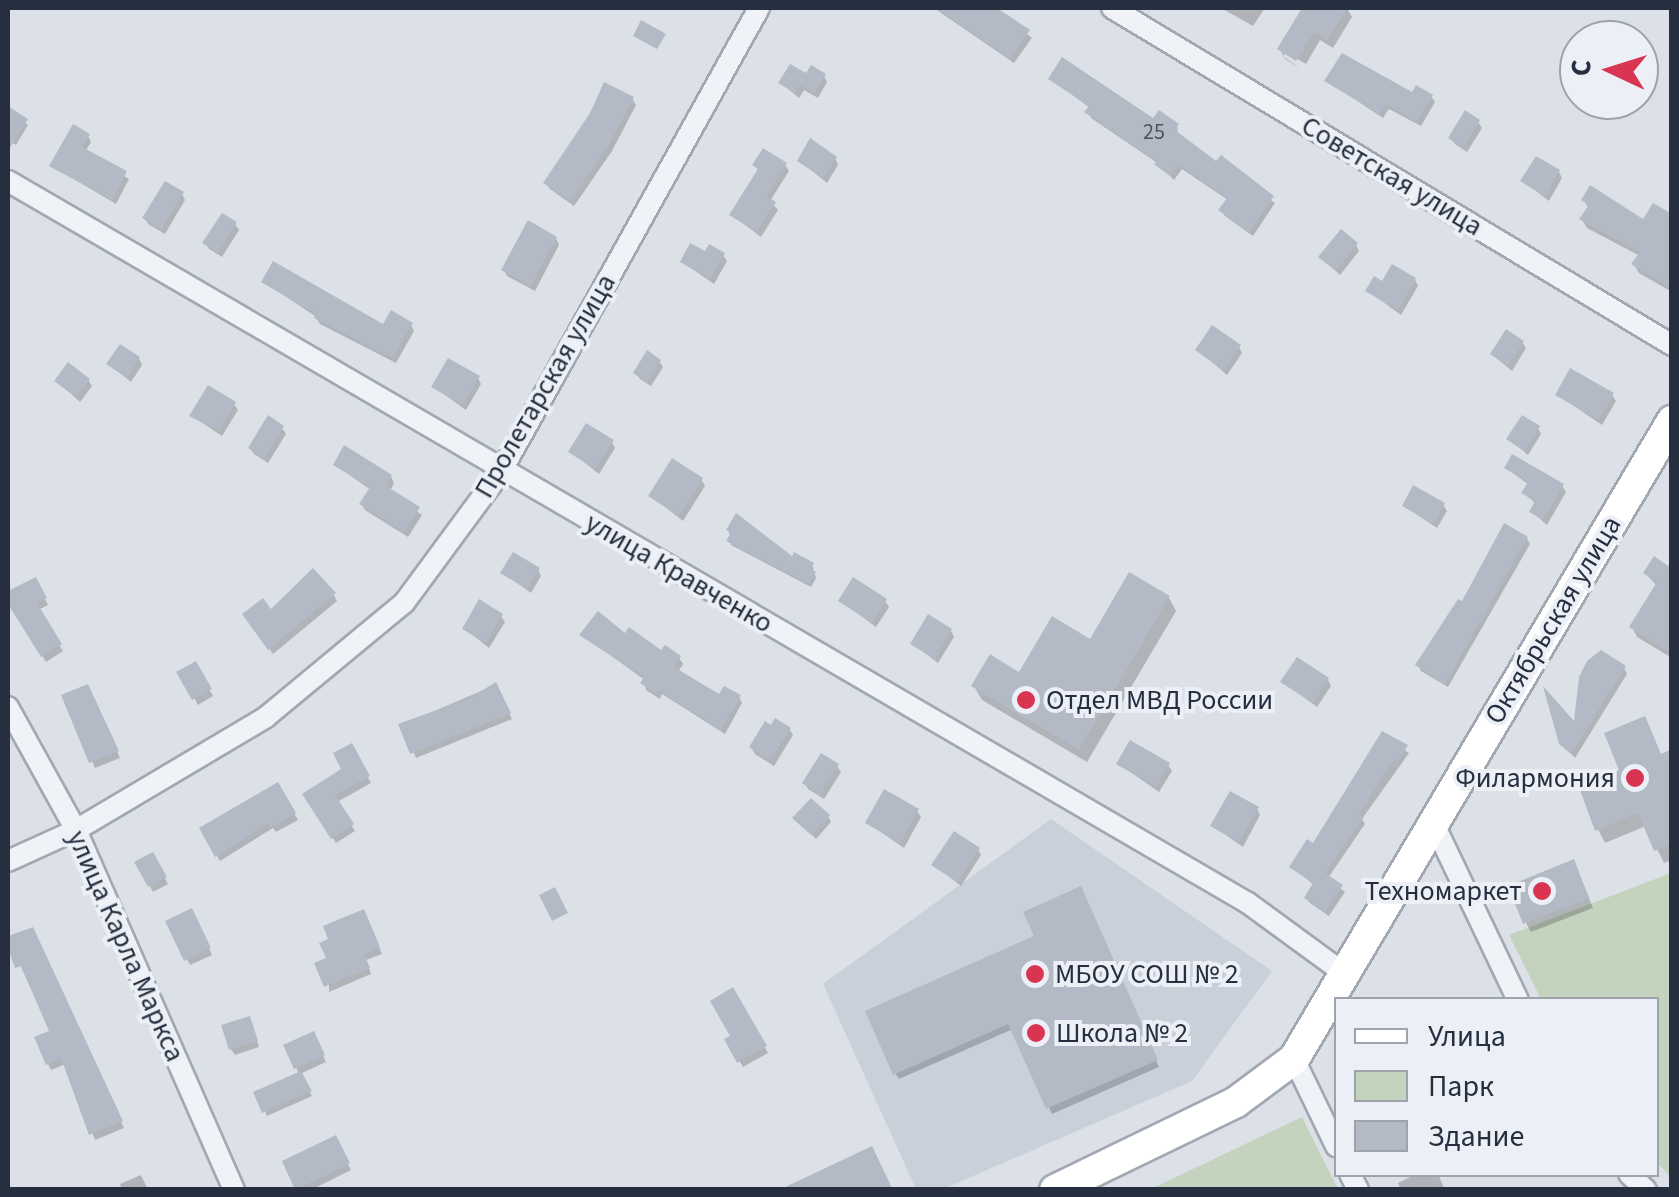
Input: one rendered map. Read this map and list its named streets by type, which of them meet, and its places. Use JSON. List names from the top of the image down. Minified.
{"streets":{"main road":["Октябрьская улица"],"street":["Советская улица","Пролетарская улица","улица Кравченко","улица Карла Маркса"]},"crossings":[["Пролетарская улица","улица Кравченко"],["Пролетарская улица","улица Карла Маркса"],["улица Кравченко","Октябрьская улица"]],"places":["Отдел МВД России","Филармония","Техномаркет","МБОУ СОШ № 2","Школа № 2"],"house_numbers":["25"],"legend":["Улица","Парк","Здание"],"north":"left"}
